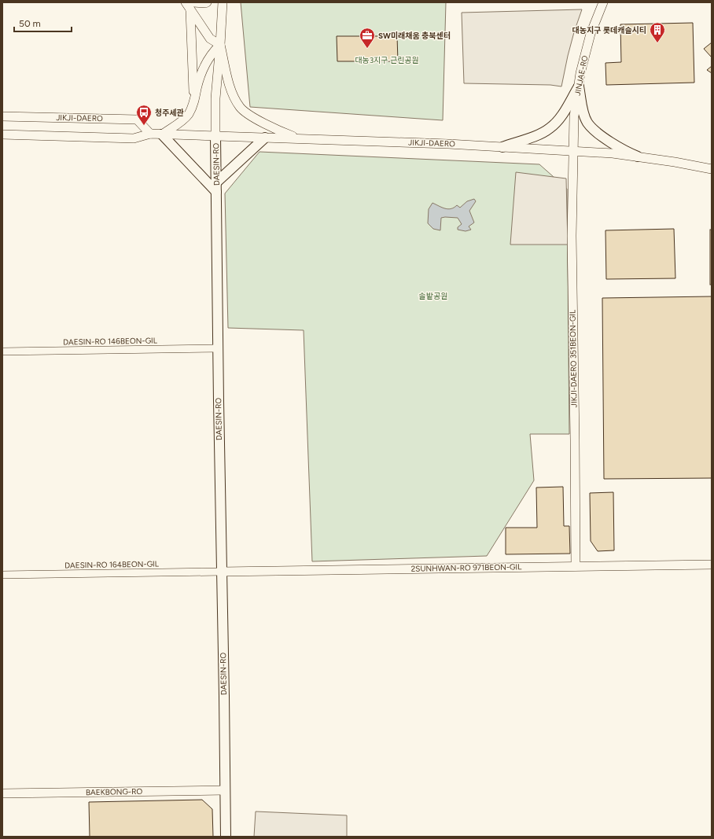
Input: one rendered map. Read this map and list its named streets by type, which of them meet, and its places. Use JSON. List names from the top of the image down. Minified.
{"streets":{"main road":["DAESIN-RO"],"street":["JINJAE-RO","JIKJI-DAERO","DAESIN-RO 146BEON-GIL","JIKJI-DAERO 351BEON-GIL","DAESIN-RO 164BEON-GIL","2SUNHWAN-RO 971BEON-GIL","BAEKBONG-RO"]},"crossings":[["JINJAE-RO","JIKJI-DAERO"],["JINJAE-RO","JIKJI-DAERO 351BEON-GIL"],["JIKJI-DAERO","DAESIN-RO"],["JIKJI-DAERO","JIKJI-DAERO 351BEON-GIL"],["DAESIN-RO","DAESIN-RO 146BEON-GIL"],["DAESIN-RO","DAESIN-RO 164BEON-GIL"],["DAESIN-RO","2SUNHWAN-RO 971BEON-GIL"],["DAESIN-RO","BAEKBONG-RO"],["JIKJI-DAERO 351BEON-GIL","2SUNHWAN-RO 971BEON-GIL"],["DAESIN-RO 164BEON-GIL","2SUNHWAN-RO 971BEON-GIL"]],"parks":["대농3지구 근린공원","솔밭공원"],"places":{"building":["대농지구 롯데캐슬시티"],"office":["SW미래채움 충북센터"],"bus stop":["청주세관"]},"scale_bar":"50 m"}
